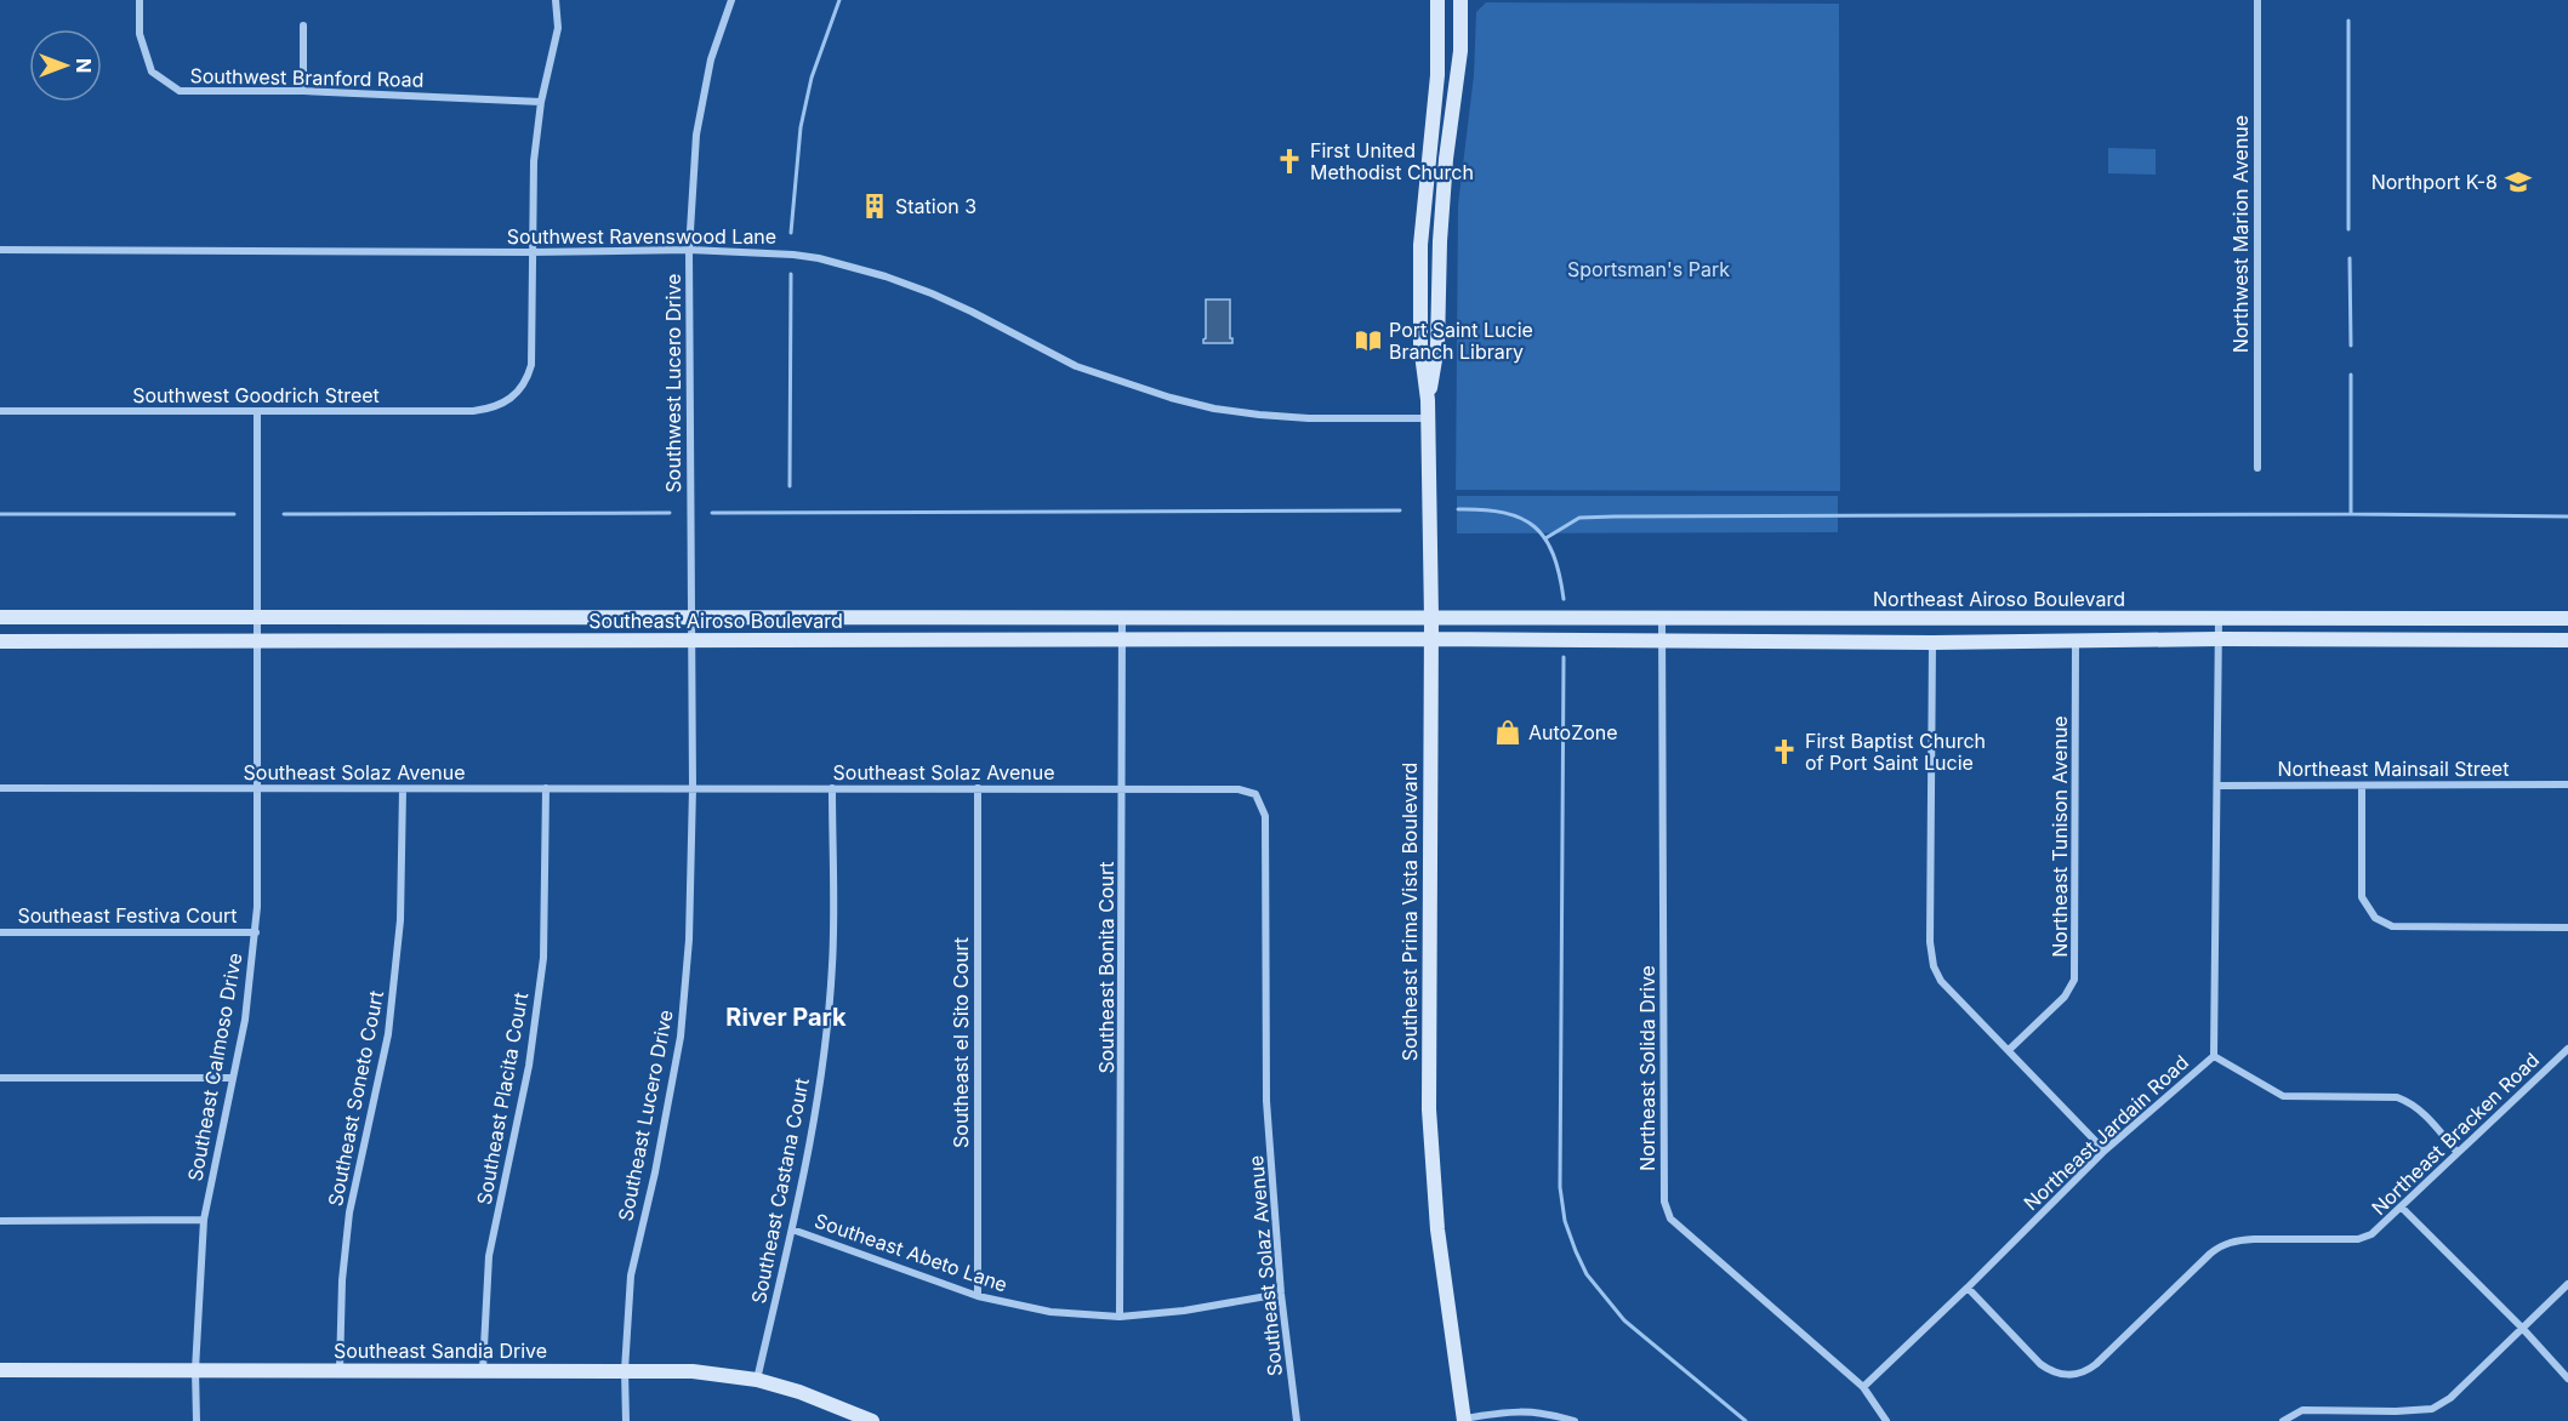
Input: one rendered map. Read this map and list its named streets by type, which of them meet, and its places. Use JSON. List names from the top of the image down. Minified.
{"streets":{"main road":["Northeast Airoso Boulevard","Southeast Airoso Boulevard","Southeast Prima Vista Boulevard","Southeast Sandia Drive"],"street":["Southwest Branford Road","Northwest Marion Avenue","Southwest Ravenswood Lane","Southwest Lucero Drive","Southwest Goodrich Street","Northeast Mainsail Street","Southeast Solaz Avenue","Northeast Tunison Avenue","Southeast Festiva Court","Southeast Bonita Court","Southeast el Sito Court","Southeast Calmoso Drive","Northeast Solida Drive","Southeast Soneto Court","Southeast Placita Court","Southeast Lucero Drive","Northeast Jardain Road","Northeast Bracken Road","Southeast Castana Court","Southeast Abeto Lane"]},"crossings":[["Southwest Ravenswood Lane","Southwest Lucero Drive"],["Southwest Ravenswood Lane","Southwest Goodrich Street"],["Southwest Ravenswood Lane","Southeast Prima Vista Boulevard"],["Southwest Lucero Drive","Southeast Airoso Boulevard"],["Southwest Lucero Drive","Southeast Lucero Drive"],["Southwest Goodrich Street","Southeast Calmoso Drive"],["Northeast Airoso Boulevard","Southeast Airoso Boulevard"],["Northeast Airoso Boulevard","Northeast Tunison Avenue"],["Northeast Airoso Boulevard","Southeast Prima Vista Boulevard"],["Northeast Airoso Boulevard","Northeast Solida Drive"],["Northeast Airoso Boulevard","Northeast Jardain Road"],["Southeast Airoso Boulevard","Southeast Prima Vista Boulevard"],["Southeast Airoso Boulevard","Southeast Bonita Court"],["Southeast Airoso Boulevard","Southeast Calmoso Drive"],["Southeast Airoso Boulevard","Southeast Lucero Drive"],["Northeast Mainsail Street","Northeast Jardain Road"],["Southeast Solaz Avenue","Southeast Bonita Court"],["Southeast Solaz Avenue","Southeast el Sito Court"],["Southeast Solaz Avenue","Southeast Calmoso Drive"],["Southeast Solaz Avenue","Southeast Soneto Court"],["Southeast Solaz Avenue","Southeast Placita Court"],["Southeast Solaz Avenue","Southeast Lucero Drive"],["Southeast Solaz Avenue","Southeast Castana Court"],["Southeast Solaz Avenue","Southeast Abeto Lane"],["Southeast Festiva Court","Southeast Calmoso Drive"],["Southeast Bonita Court","Southeast Abeto Lane"],["Southeast el Sito Court","Southeast Abeto Lane"],["Southeast Calmoso Drive","Southeast Sandia Drive"],["Northeast Solida Drive","Northeast Jardain Road"],["Southeast Soneto Court","Southeast Sandia Drive"],["Southeast Placita Court","Southeast Sandia Drive"],["Southeast Lucero Drive","Southeast Sandia Drive"],["Northeast Jardain Road","Northeast Bracken Road"],["Southeast Castana Court","Southeast Abeto Lane"],["Southeast Castana Court","Southeast Sandia Drive"]],"districts":["River Park"],"parks":["Sportsman's Park"],"places":{"church":["First United Methodist Church","First Baptist Church of Port Saint Lucie"],"school or university":["Northport K-8"],"building":["Station 3"],"library":["Port Saint Lucie Branch Library"],"shop":["AutoZone"]},"north":"right"}
